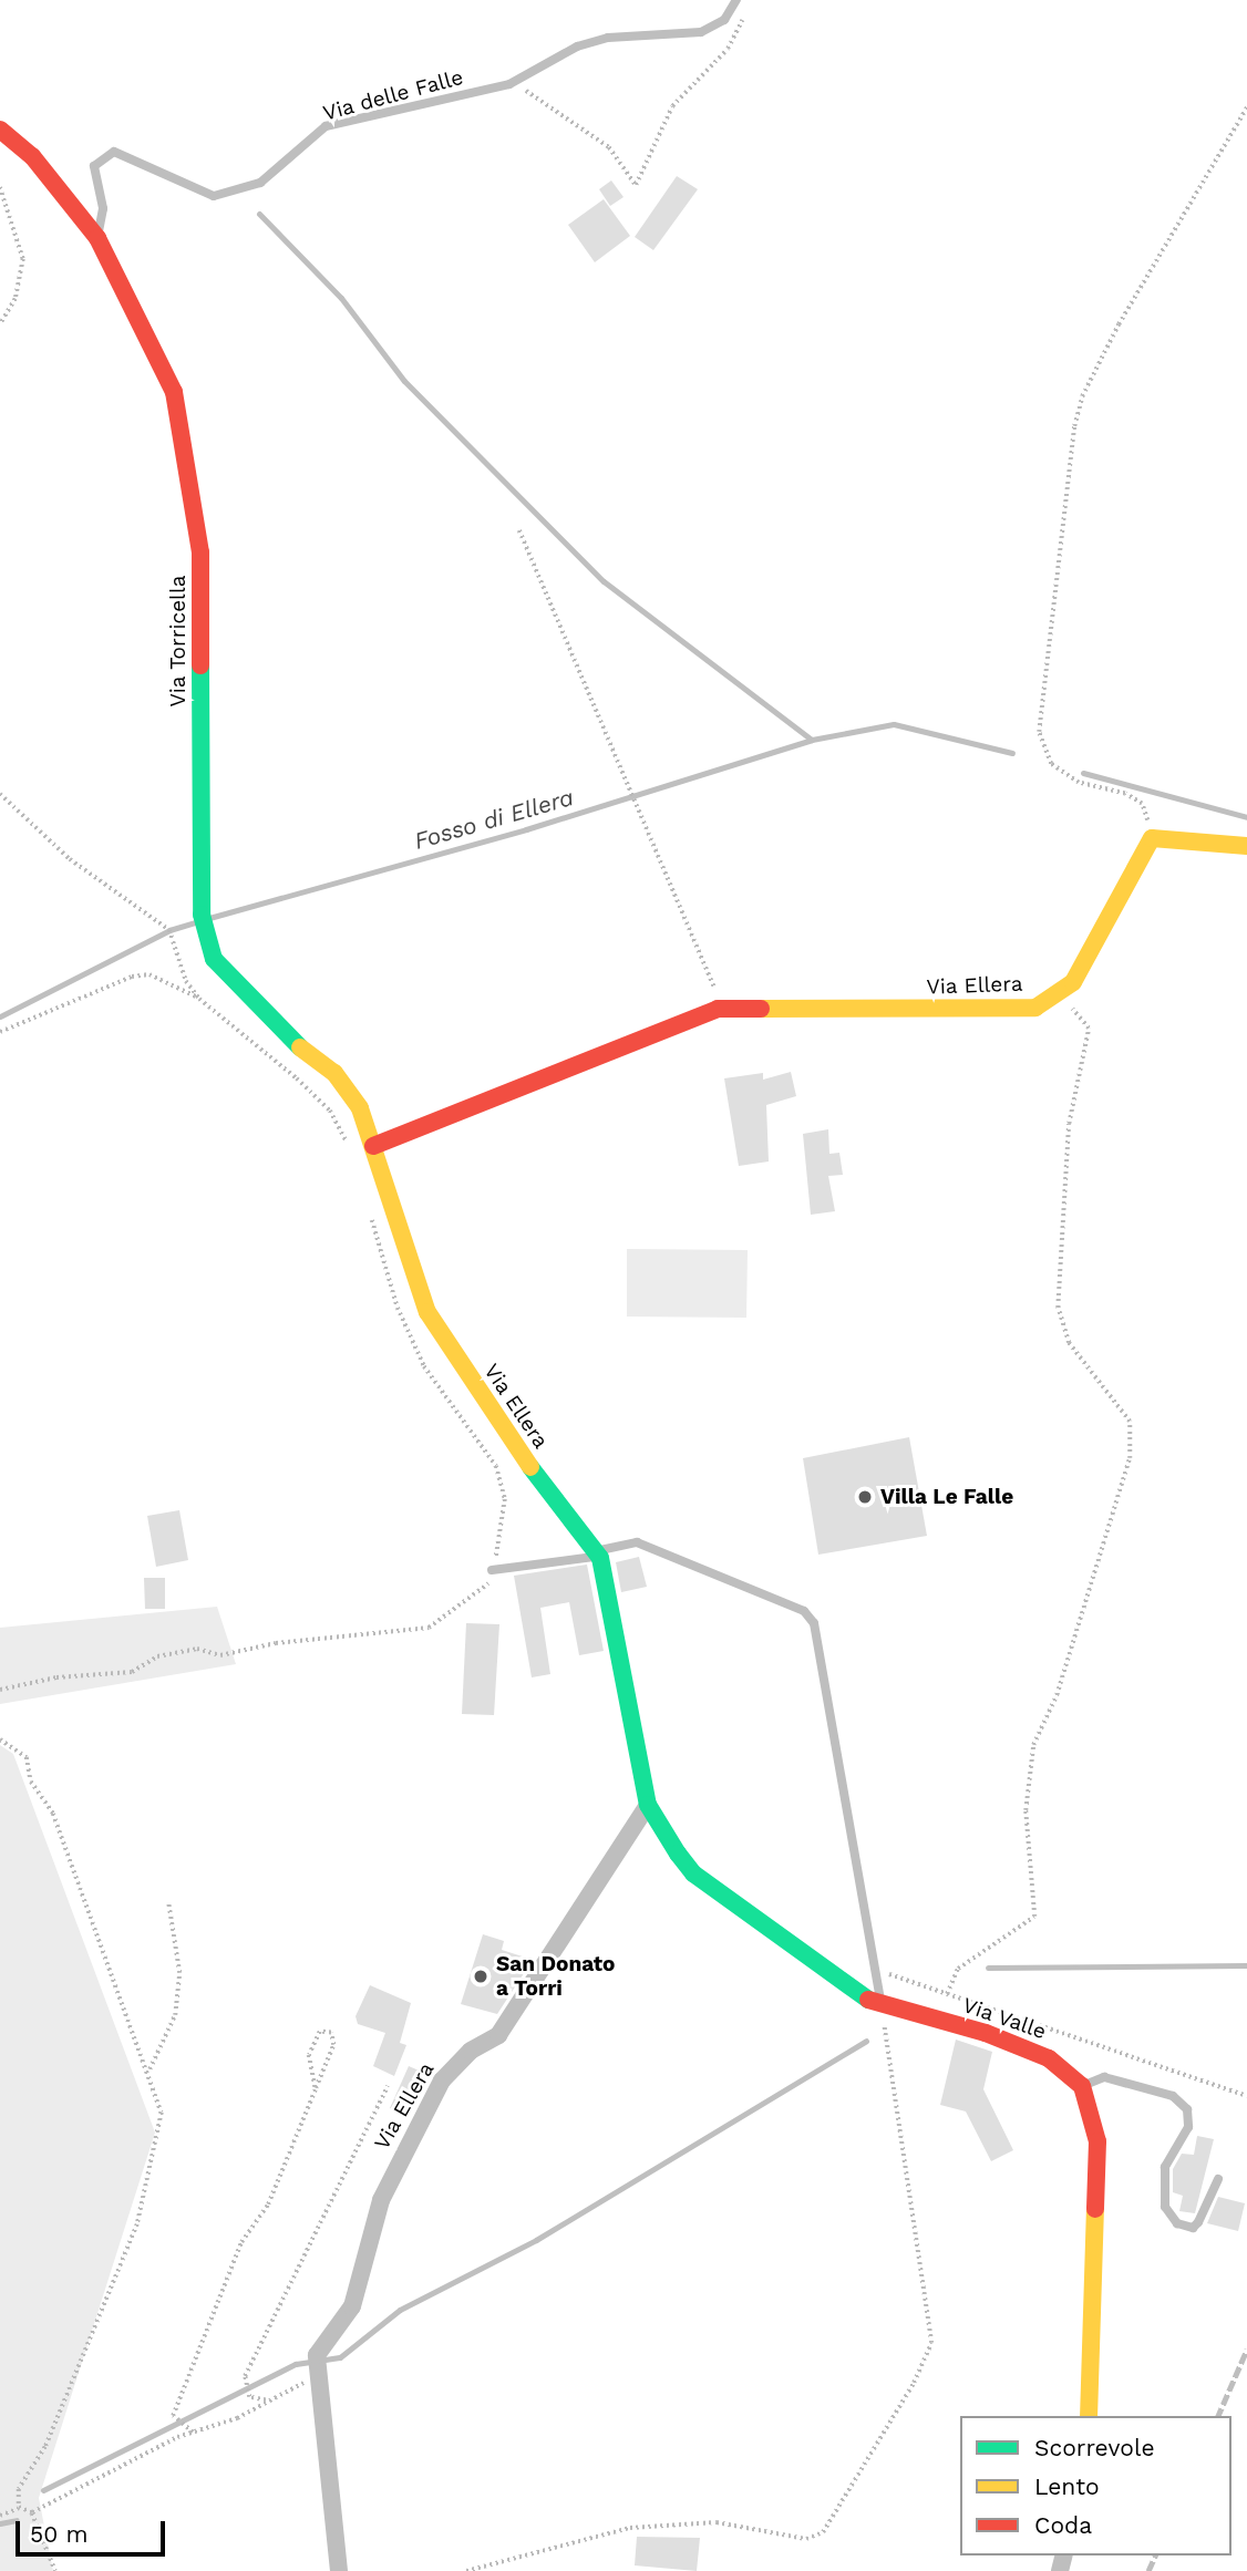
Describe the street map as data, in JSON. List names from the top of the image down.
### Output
{
  "streets": {
    "street": ["Via Torricella", "Via Ellera", "Via Valle"],
    "lane": ["Via delle Falle"]
  },
  "crossings": [
    ["Via delle Falle", "Via Torricella"],
    ["Via Torricella", "Via Ellera"],
    ["Via Ellera", "Via Valle"]
  ],
  "water": ["Fosso di Ellera"],
  "places": ["Villa Le Falle", "San Donato a Torri"],
  "legend": ["Scorrevole", "Lento", "Coda"],
  "scale_bar": "50 m"
}
